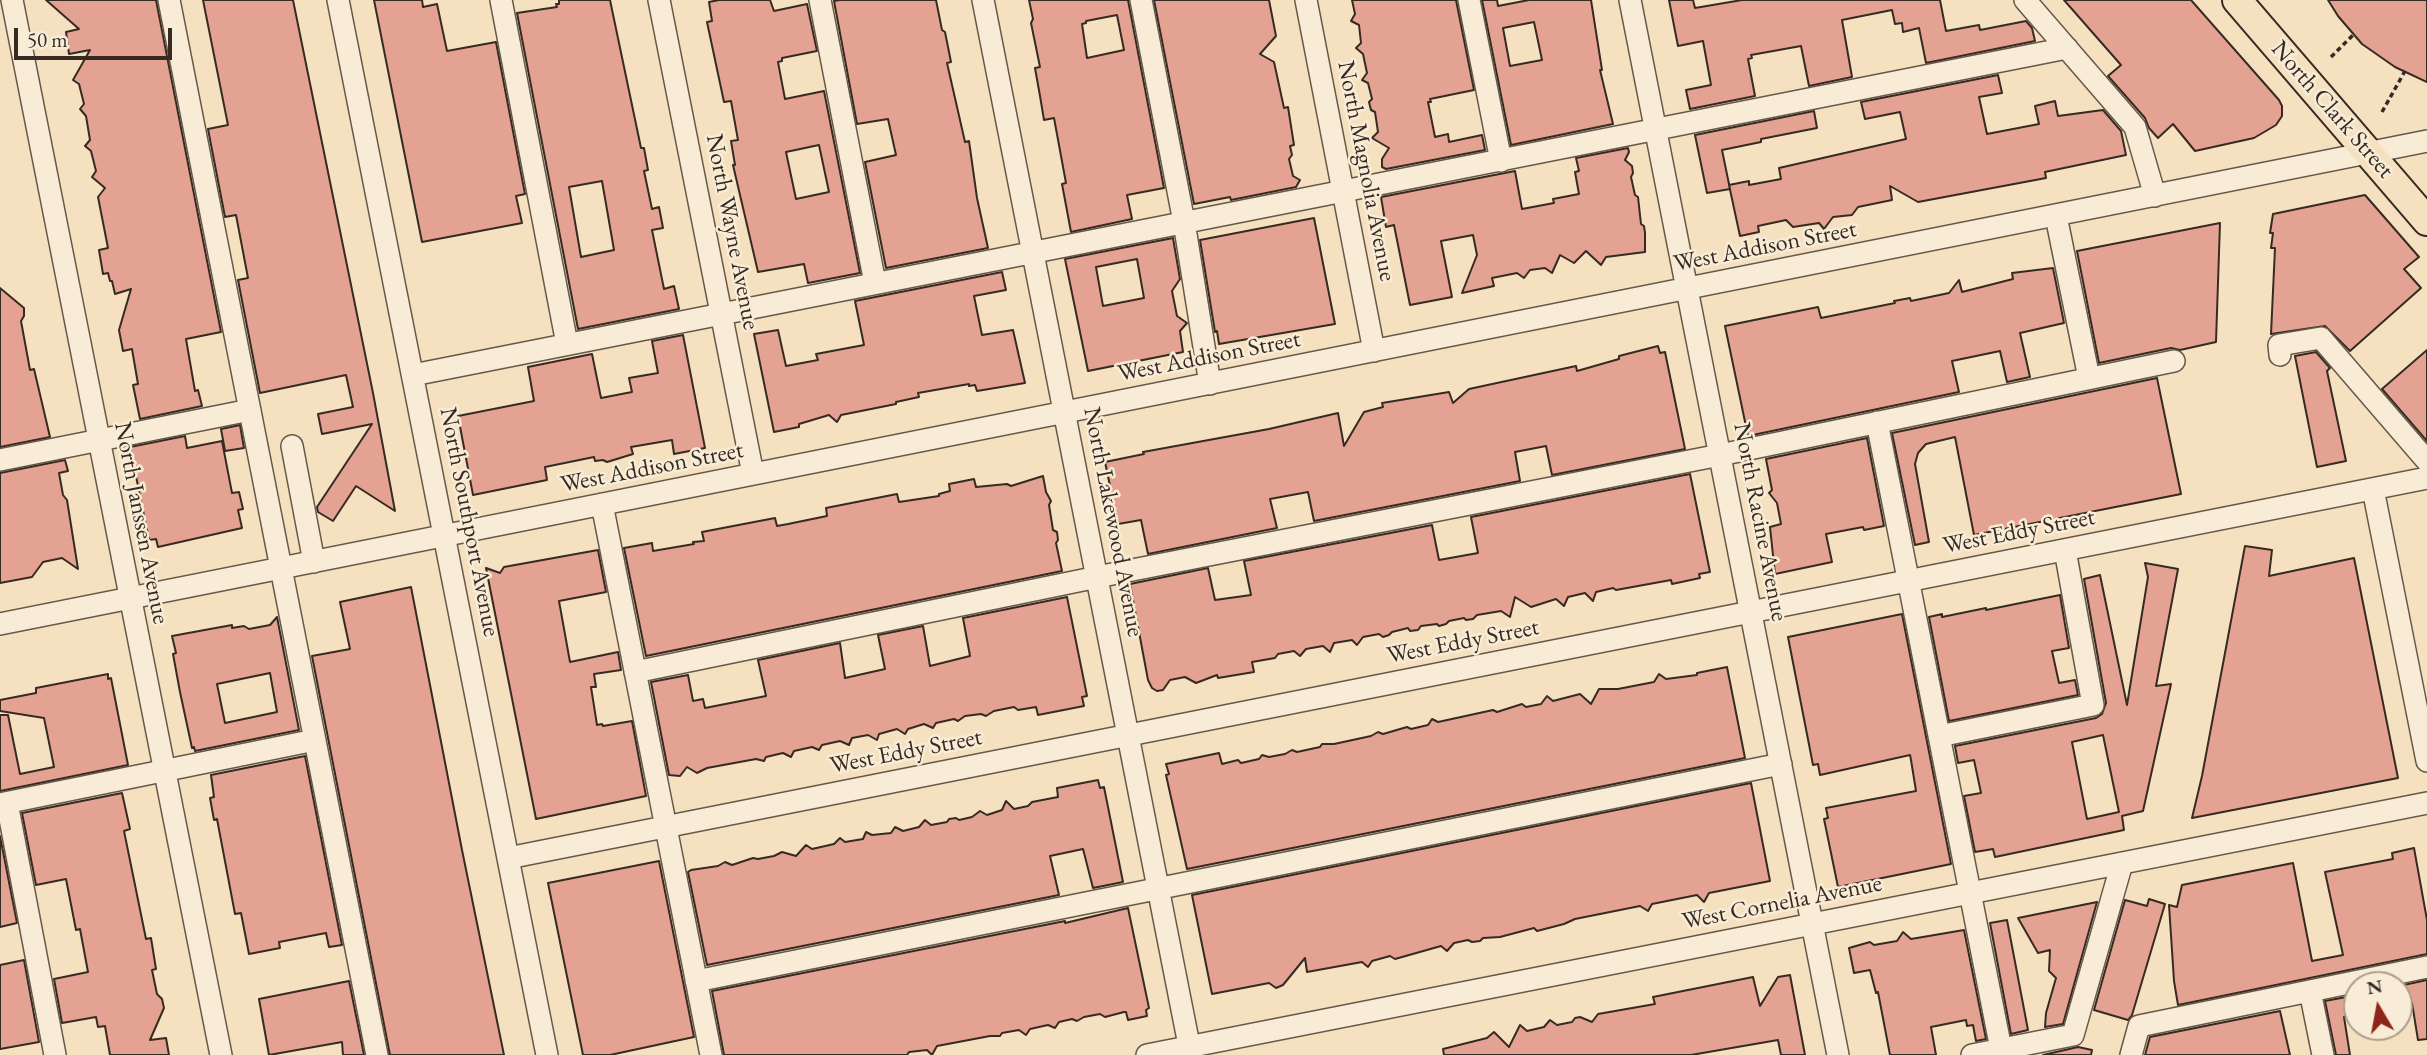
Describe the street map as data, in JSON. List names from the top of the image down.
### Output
{
  "streets": {
    "main road": ["North Clark Street"],
    "street": [
      "North Magnolia Avenue",
      "North Wayne Avenue",
      "West Addison Street",
      "North Southport Avenue",
      "North Lakewood Avenue",
      "North Racine Avenue",
      "North Janssen Avenue",
      "West Eddy Street",
      "West Cornelia Avenue"
    ]
  },
  "crossings": [
    ["North Clark Street", "West Addison Street"],
    ["North Magnolia Avenue", "West Addison Street"],
    ["North Wayne Avenue", "West Addison Street"],
    ["West Addison Street", "North Southport Avenue"],
    ["West Addison Street", "North Lakewood Avenue"],
    ["West Addison Street", "North Racine Avenue"],
    ["West Addison Street", "North Janssen Avenue"],
    ["North Southport Avenue", "West Eddy Street"],
    ["North Lakewood Avenue", "West Eddy Street"],
    ["North Lakewood Avenue", "West Cornelia Avenue"],
    ["North Racine Avenue", "West Eddy Street"],
    ["North Racine Avenue", "West Cornelia Avenue"]
  ],
  "scale_bar": "50 m",
  "north": "top"
}
